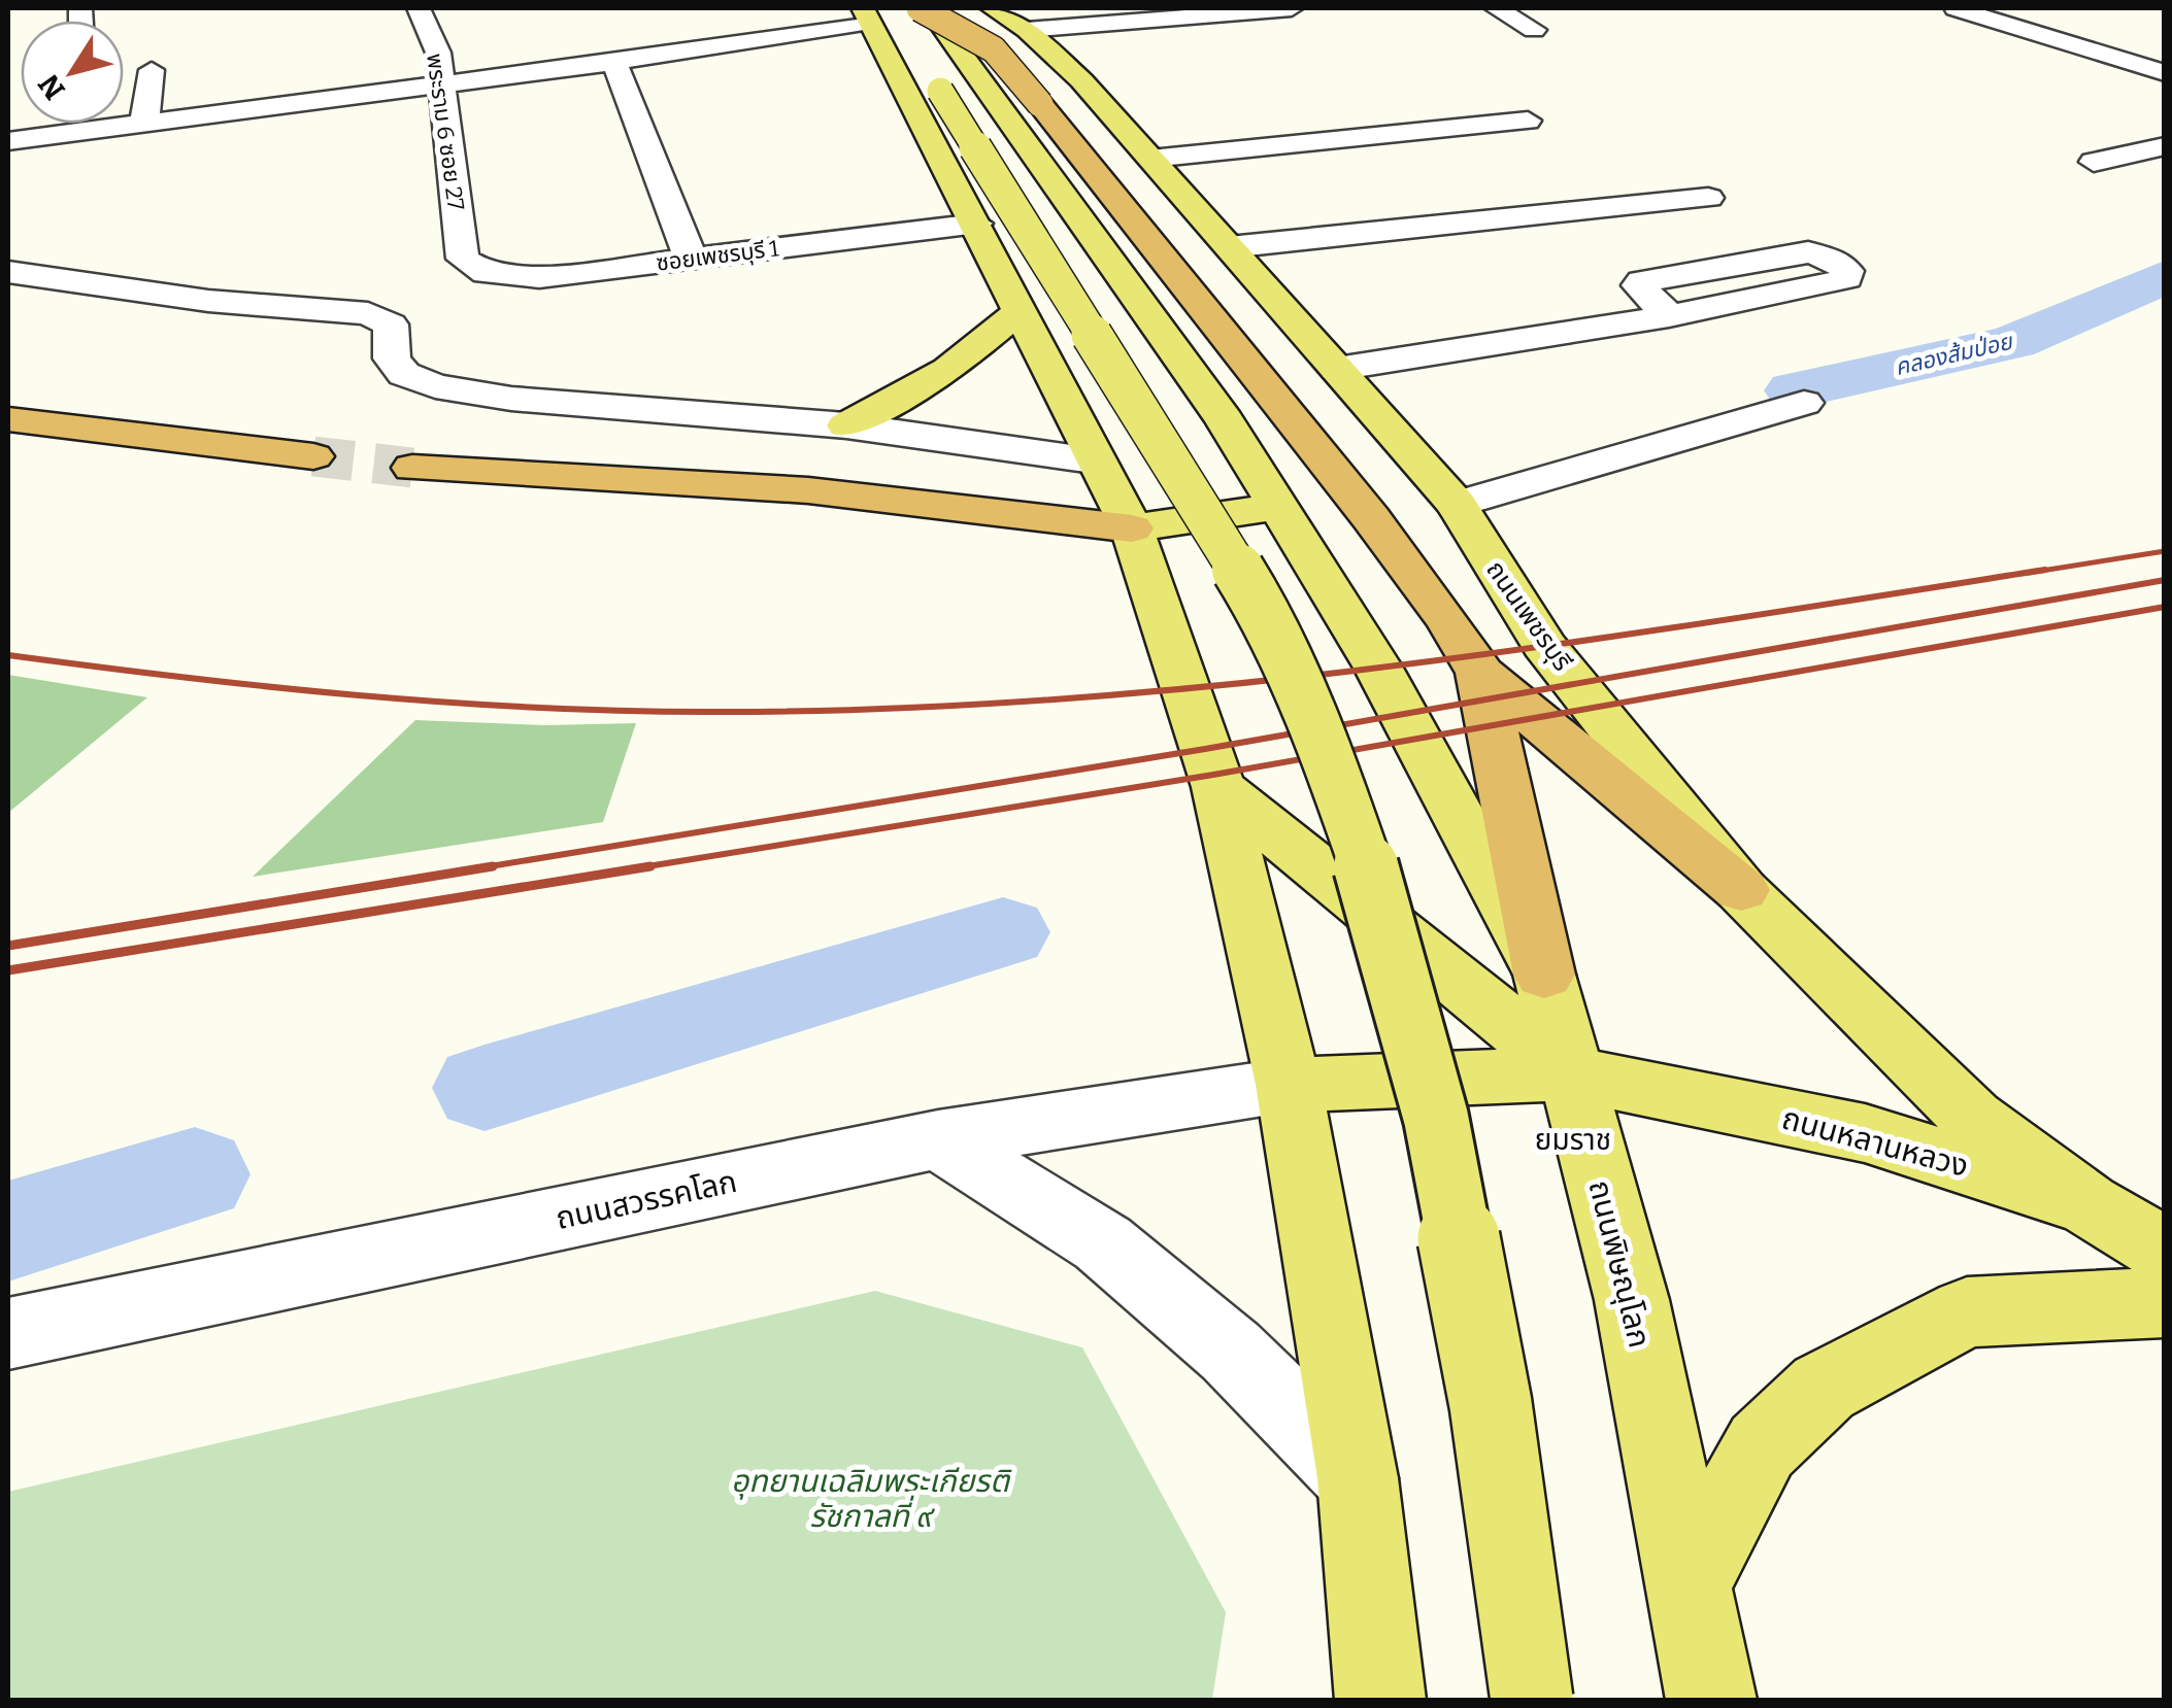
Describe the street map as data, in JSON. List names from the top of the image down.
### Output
{
  "streets": {
    "main road": ["ถนนเพชรบุรี", "ถนนหลานหลวง", "ถนนพิษณุโลก"],
    "street": ["พระราม 6 ซอย 27", "ซอยเพชรบุรี 1", "ถนนสวรรคโลก"]
  },
  "crossings": [
    ["พระราม 6 ซอย 27", "ซอยเพชรบุรี 1"],
    ["ถนนเพชรบุรี", "ถนนหลานหลวง"],
    ["ถนนหลานหลวง", "ถนนพิษณุโลก"]
  ],
  "districts": ["ยมราช"],
  "water": ["คลองส้มป่อย"],
  "parks": ["อุทยานเฉลิมพระเกียรติ รัชกาลที่ ๙"],
  "north": "bottom left"
}
